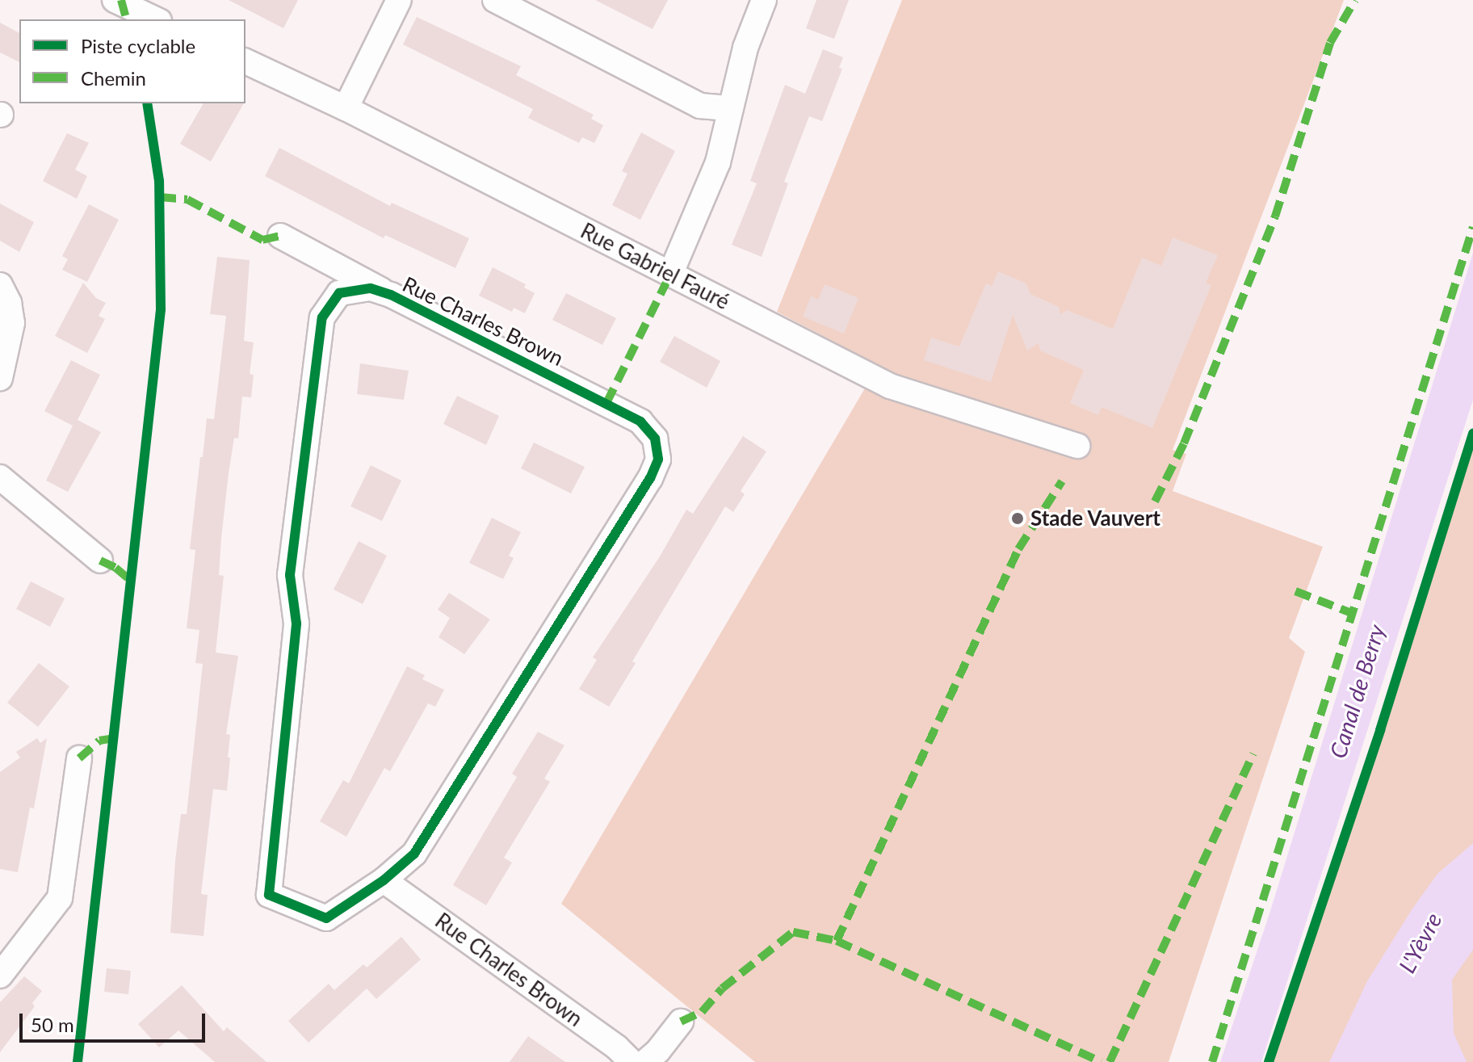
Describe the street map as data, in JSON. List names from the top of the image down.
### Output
{
  "streets": {
    "street": ["Rue Gabriel Fauré", "Rue Charles Brown"]
  },
  "water": ["Canal de Berry", "L'Yèvre"],
  "places": ["Stade Vauvert"],
  "legend": ["Piste cyclable", "Chemin"],
  "scale_bar": "50 m"
}
